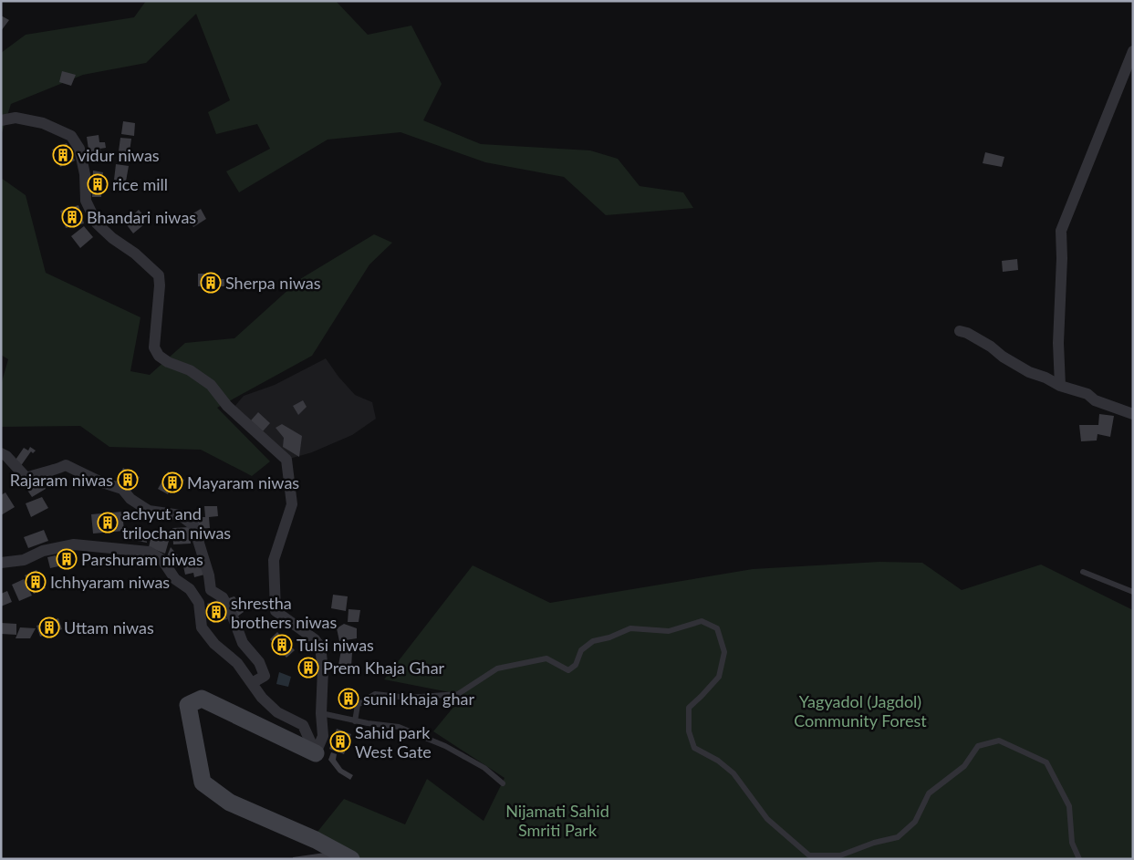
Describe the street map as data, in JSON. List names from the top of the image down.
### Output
{
  "parks": ["Yagyadol (Jagdol) Community Forest", "Nijamati Sahid Smriti Park"],
  "places": {
    "building": [
      "vidur niwas",
      "rice mill",
      "Bhandari niwas",
      "Sherpa niwas",
      "Rajaram niwas",
      "Mayaram niwas",
      "achyut and trilochan niwas",
      "Parshuram niwas",
      "Ichhyaram niwas",
      "shrestha brothers niwas",
      "Uttam niwas",
      "Tulsi niwas",
      "Prem Khaja Ghar",
      "sunil khaja ghar",
      "Sahid park West Gate"
    ]
  }
}
